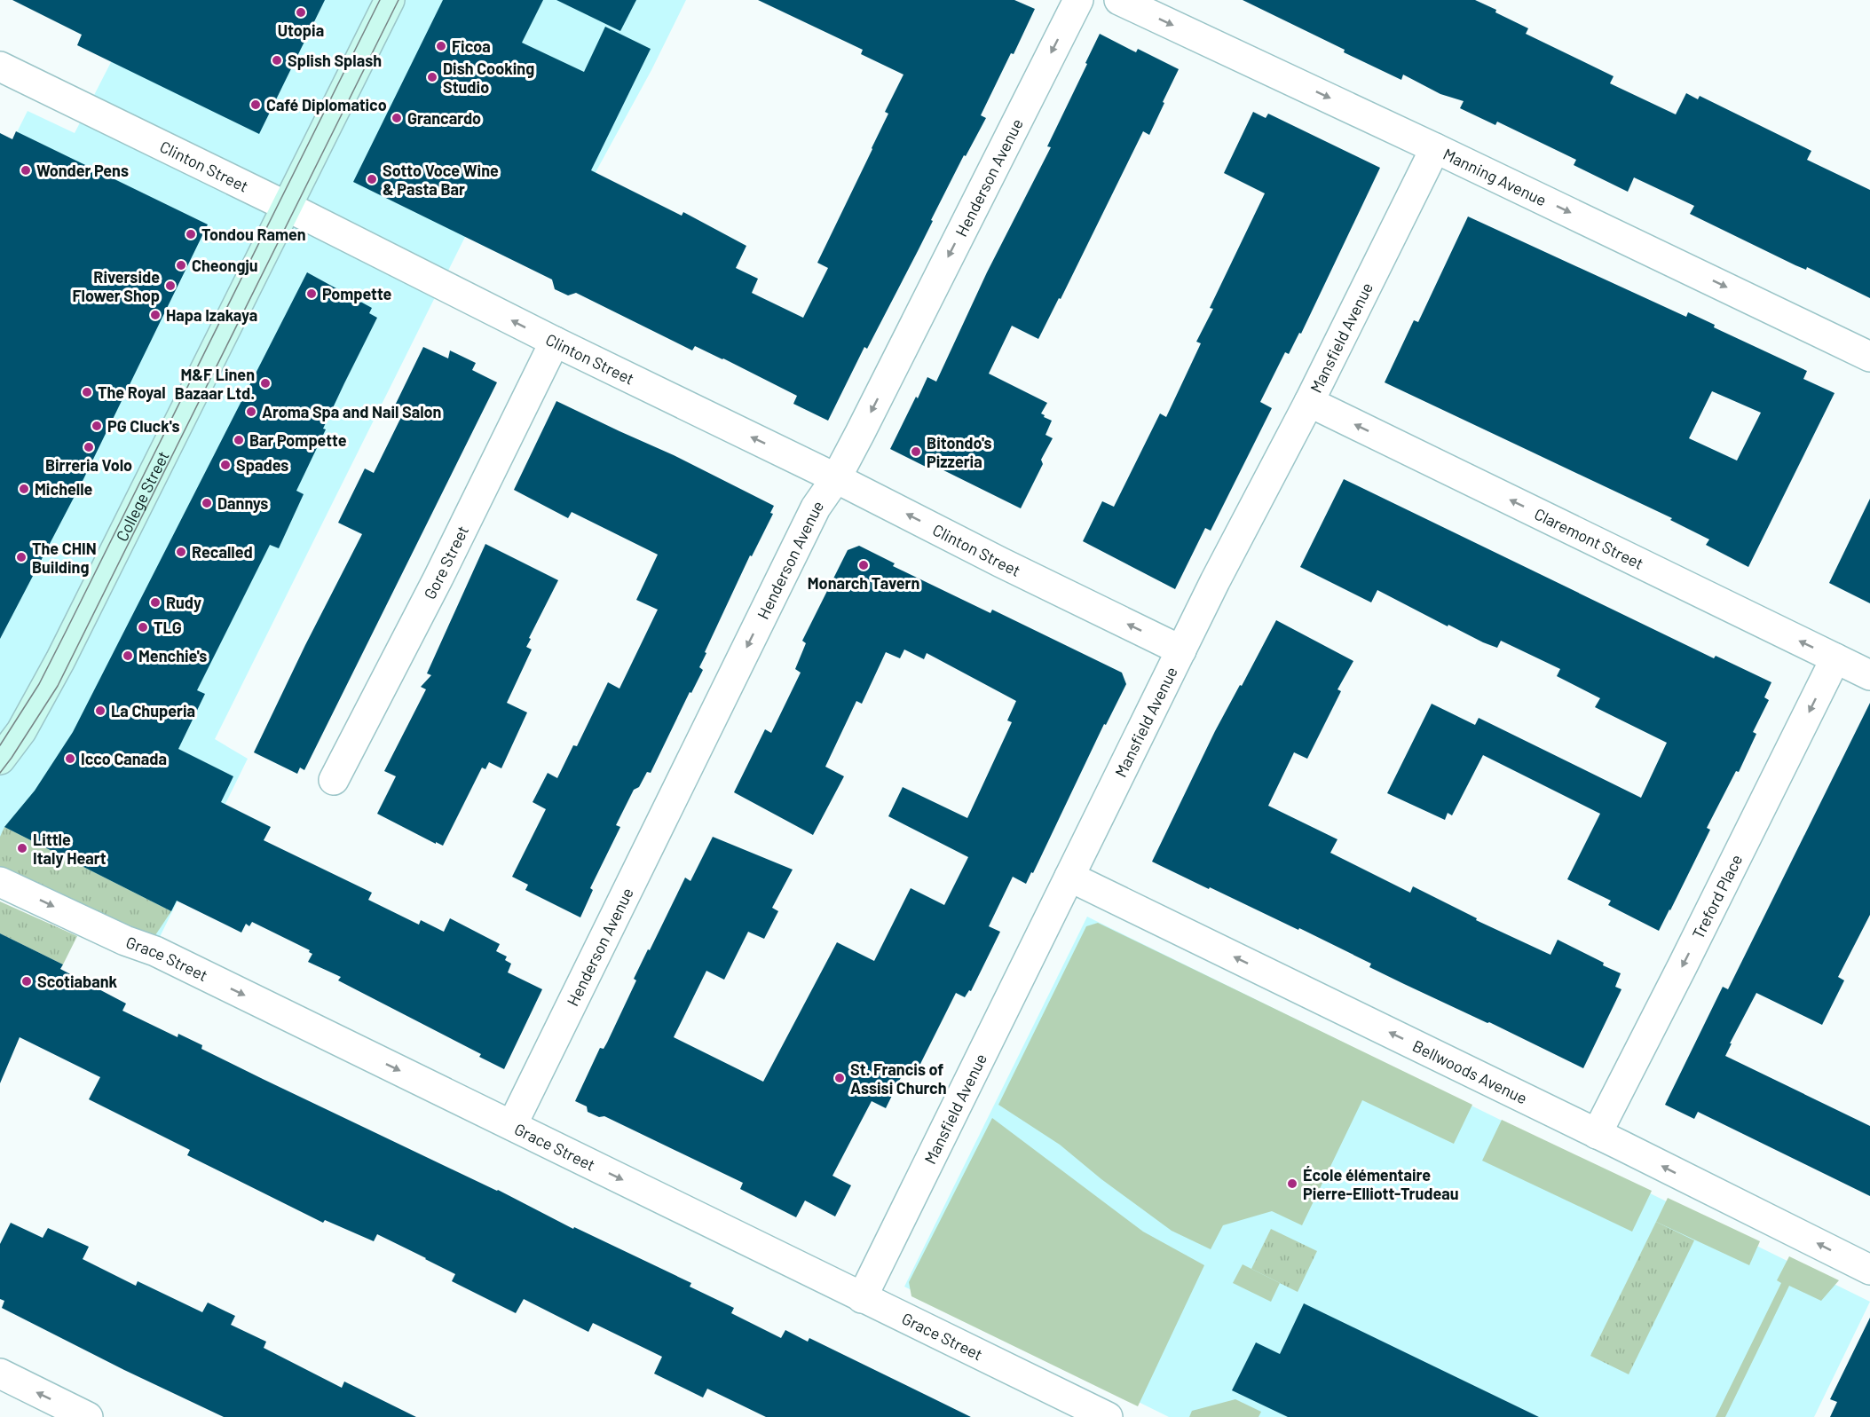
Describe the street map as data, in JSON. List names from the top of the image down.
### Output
{
  "streets": {
    "main road": ["College Street"],
    "street": [
      "Clinton Street",
      "Manning Avenue",
      "Henderson Avenue",
      "Mansfield Avenue",
      "Claremont Street",
      "Gore Street",
      "Treford Place",
      "Grace Street",
      "Bellwoods Avenue"
    ]
  },
  "crossings": [
    ["Clinton Street", "Henderson Avenue"],
    ["Clinton Street", "Mansfield Avenue"],
    ["Clinton Street", "College Street"],
    ["Clinton Street", "Gore Street"],
    ["Manning Avenue", "Mansfield Avenue"],
    ["Henderson Avenue", "Grace Street"],
    ["Mansfield Avenue", "Claremont Street"],
    ["Mansfield Avenue", "Grace Street"],
    ["Mansfield Avenue", "Bellwoods Avenue"],
    ["Claremont Street", "Treford Place"],
    ["Treford Place", "Bellwoods Avenue"]
  ],
  "one_way": [
    "Clinton Street",
    "Manning Avenue",
    "Henderson Avenue",
    "Claremont Street",
    "Treford Place",
    "Grace Street",
    "Bellwoods Avenue"
  ],
  "places": [
    "Utopia",
    "Ficoa",
    "Splish Splash",
    "Dish Cooking Studio",
    "Café Diplomatico",
    "Grancardo",
    "Wonder Pens",
    "Sotto Voce Wine & Pasta Bar",
    "Tondou Ramen",
    "Cheongju",
    "Riverside Flower Shop",
    "Pompette",
    "Hapa Izakaya",
    "M&F Linen Bazaar Ltd.",
    "The Royal",
    "Aroma Spa and Nail Salon",
    "PG Cluck's",
    "Bar Pompette",
    "Birreria Volo",
    "Bitondo's Pizzeria",
    "Spades",
    "Michelle",
    "Dannys",
    "Recalled",
    "The CHIN Building",
    "Monarch Tavern",
    "Rudy",
    "TLG",
    "Menchie's",
    "La Chuperia",
    "Icco Canada",
    "Little Italy Heart",
    "Scotiabank",
    "St. Francis of Assisi Church",
    "École élémentaire Pierre-Elliott-Trudeau"
  ]
}
